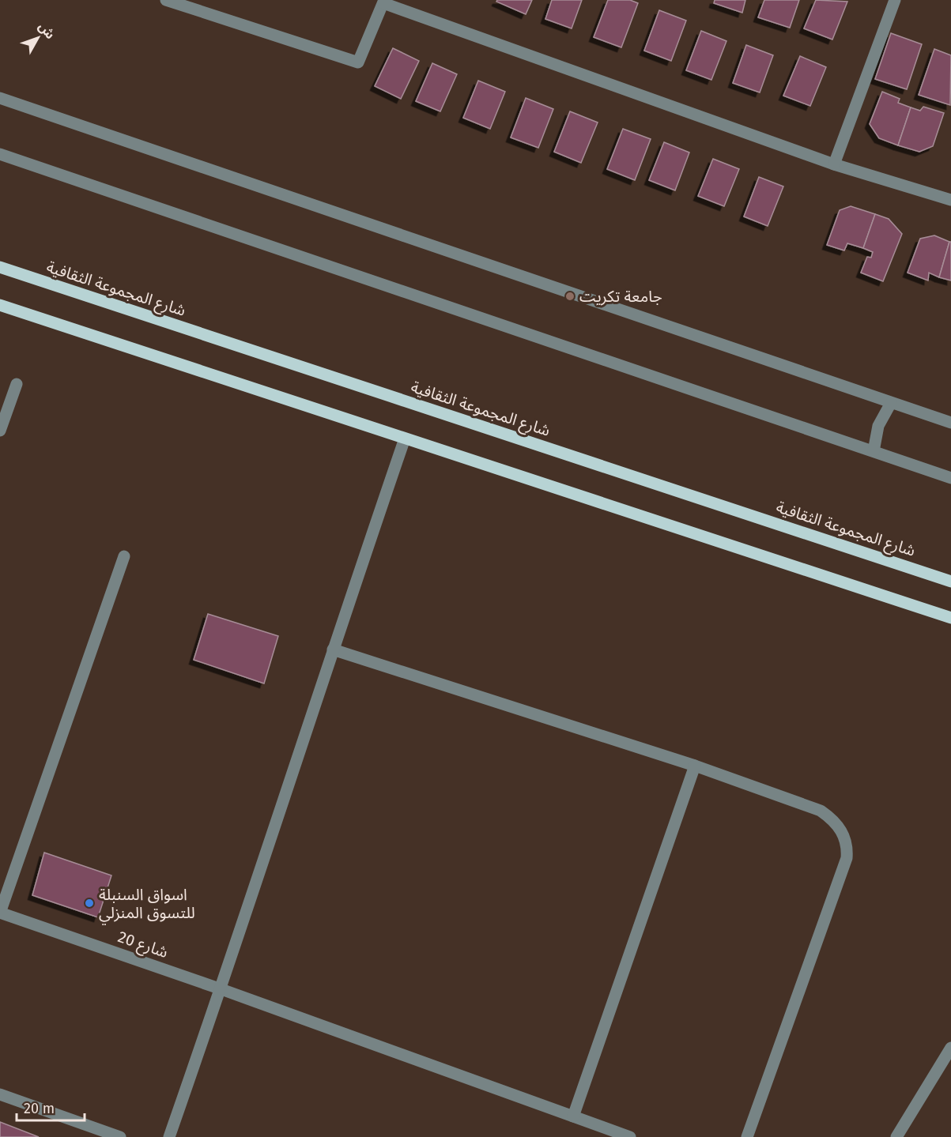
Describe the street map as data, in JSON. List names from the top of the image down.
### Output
{
  "streets": {
    "main road": ["شارع المجموعة الثقافية"],
    "street": ["شارع 20"]
  },
  "places": ["جامعة تكريت", "اسواق السنبلة للتسوق المنزلي"],
  "scale_bar": "20 m",
  "north": "top right"
}
